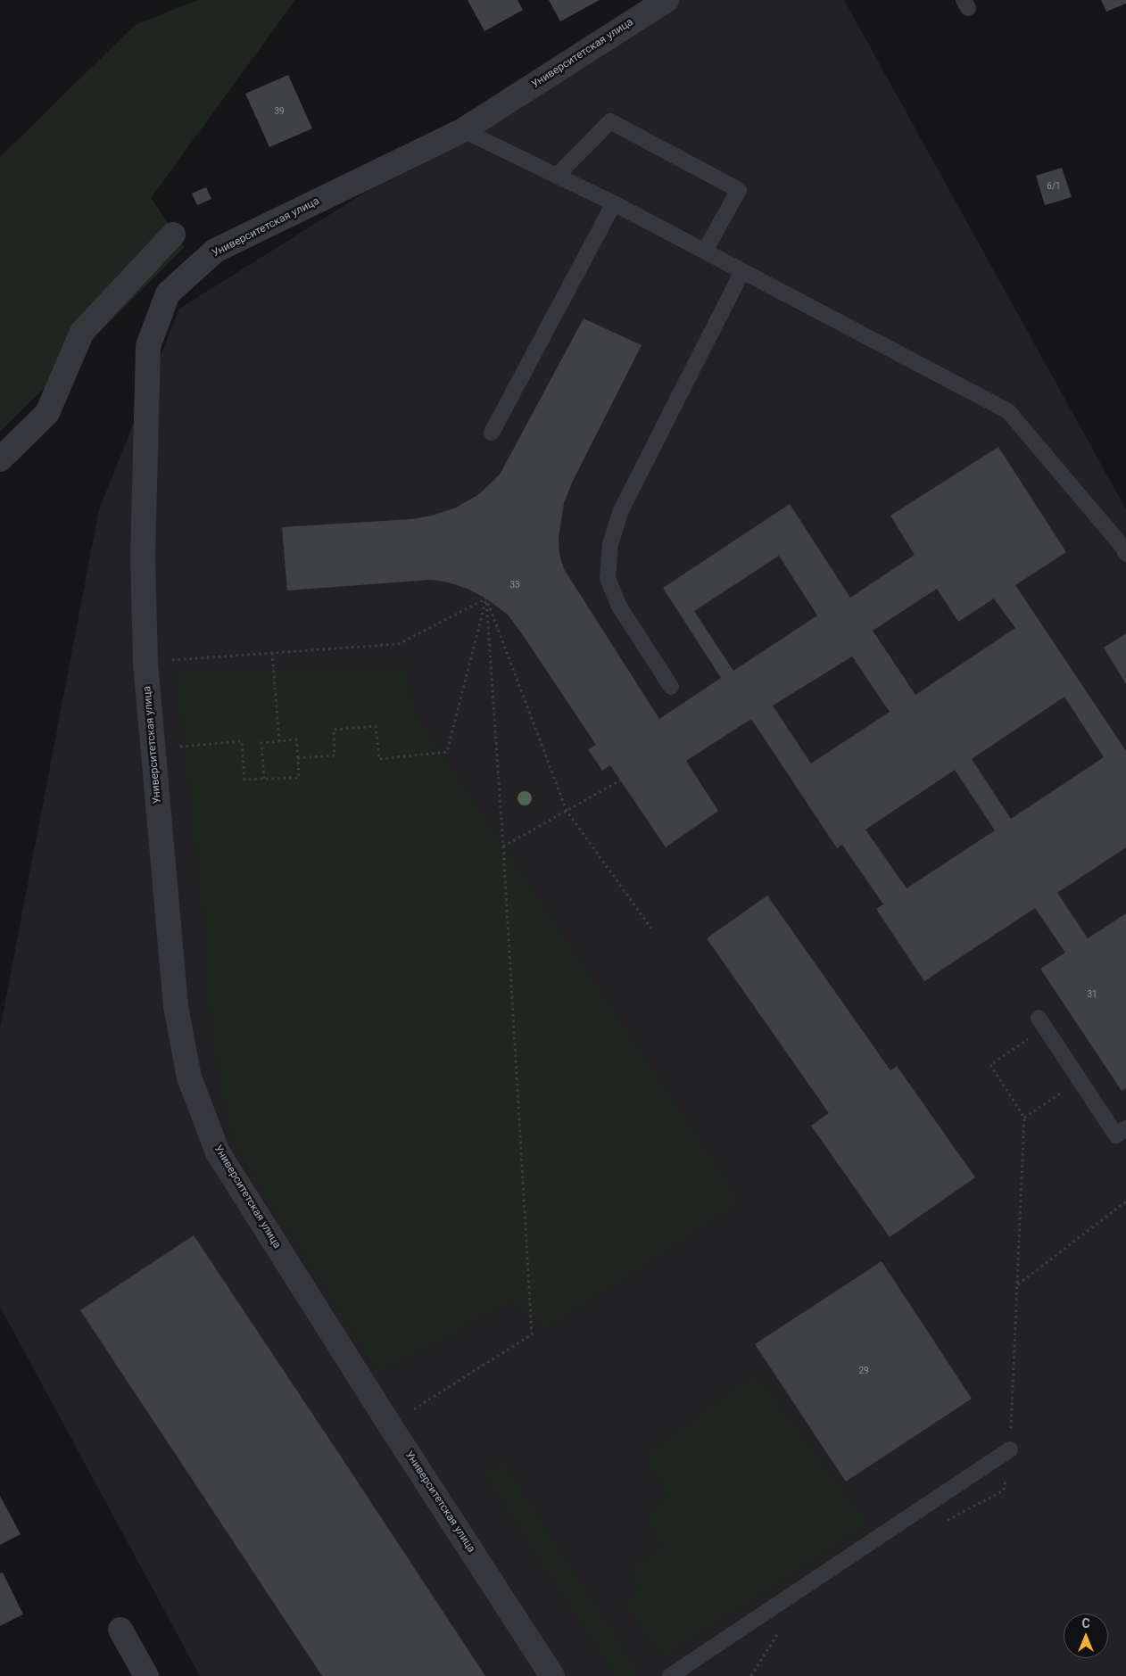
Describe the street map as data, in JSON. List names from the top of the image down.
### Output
{
  "streets": {
    "street": ["Университетская улица"]
  },
  "house_numbers": [
    "39",
    "6/1",
    "33",
    "31",
    "29"
  ],
  "north": "top"
}
